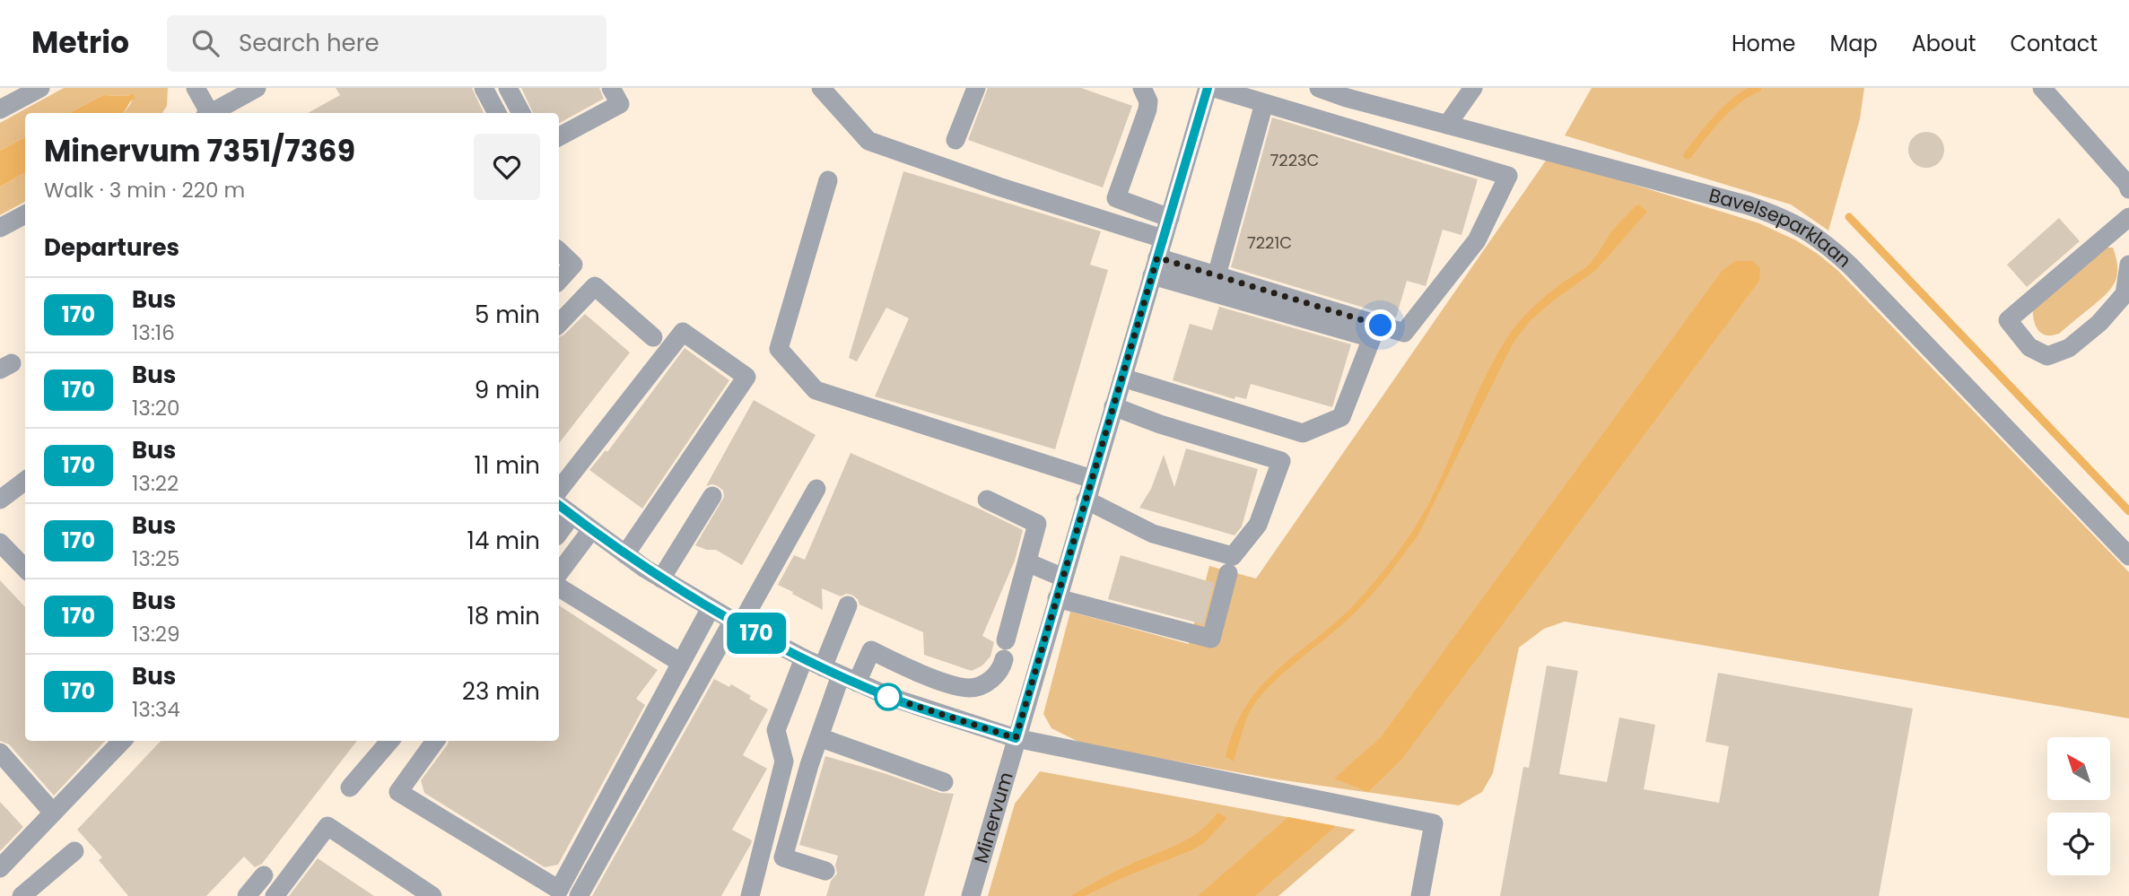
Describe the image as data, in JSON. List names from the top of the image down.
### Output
{
  "streets": {
    "street": ["Bavelseparklaan", "Minervum"]
  },
  "lines": ["bus line 170"],
  "house_numbers": ["7223C", "7221C"],
  "north": "top left",
  "page": {
    "header": "Metrio",
    "search": "Search here",
    "nav": [
      "Home",
      "Map",
      "About",
      "Contact"
    ],
    "on_map": "170",
    "heading": [
      ["Minervum 7351/7369", "Walk · 3 min · 220 m"],
      "Departures"
    ],
    "list": [
      {
        "mark": "170",
        "name": "Bus",
        "note": "13:16",
        "value": "5 min"
      },
      {
        "mark": "170",
        "name": "Bus",
        "note": "13:20",
        "value": "9 min"
      },
      {
        "mark": "170",
        "name": "Bus",
        "note": "13:22",
        "value": "11 min"
      },
      {
        "mark": "170",
        "name": "Bus",
        "note": "13:25",
        "value": "14 min"
      },
      {
        "mark": "170",
        "name": "Bus",
        "note": "13:29",
        "value": "18 min"
      },
      {
        "mark": "170",
        "name": "Bus",
        "note": "13:34",
        "value": "23 min"
      }
    ]
  }
}
